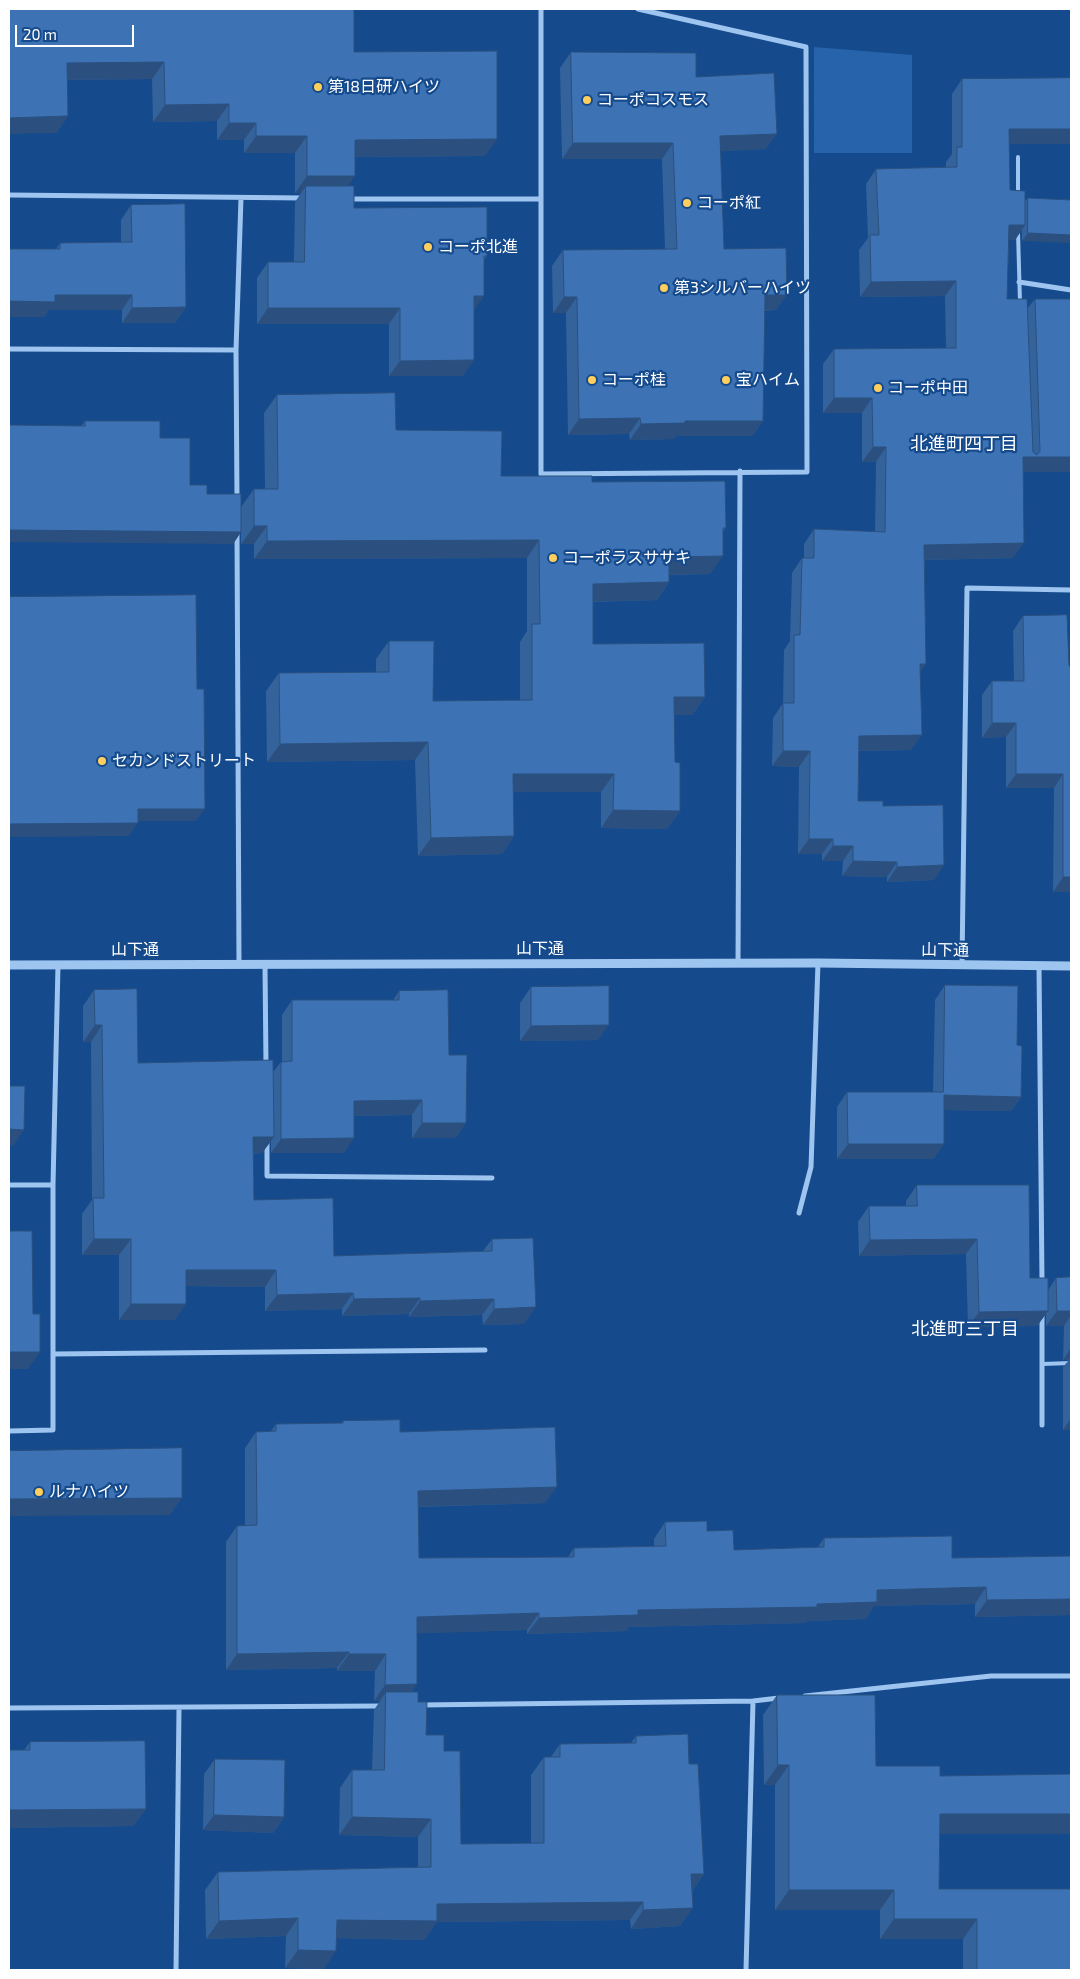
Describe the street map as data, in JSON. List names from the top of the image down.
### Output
{
  "streets": {
    "street": ["山下通"]
  },
  "districts": ["北進町四丁目", "北進町三丁目"],
  "places": [
    "第18日研ハイツ",
    "コーポコスモス",
    "コーポ紅",
    "コーポ北進",
    "第3シルバーハイツ",
    "コーポ桂",
    "宝ハイム",
    "コーポ中田",
    "コーポラスササキ",
    "セカンドストリート",
    "ルナハイツ"
  ],
  "scale_bar": "20 m"
}
